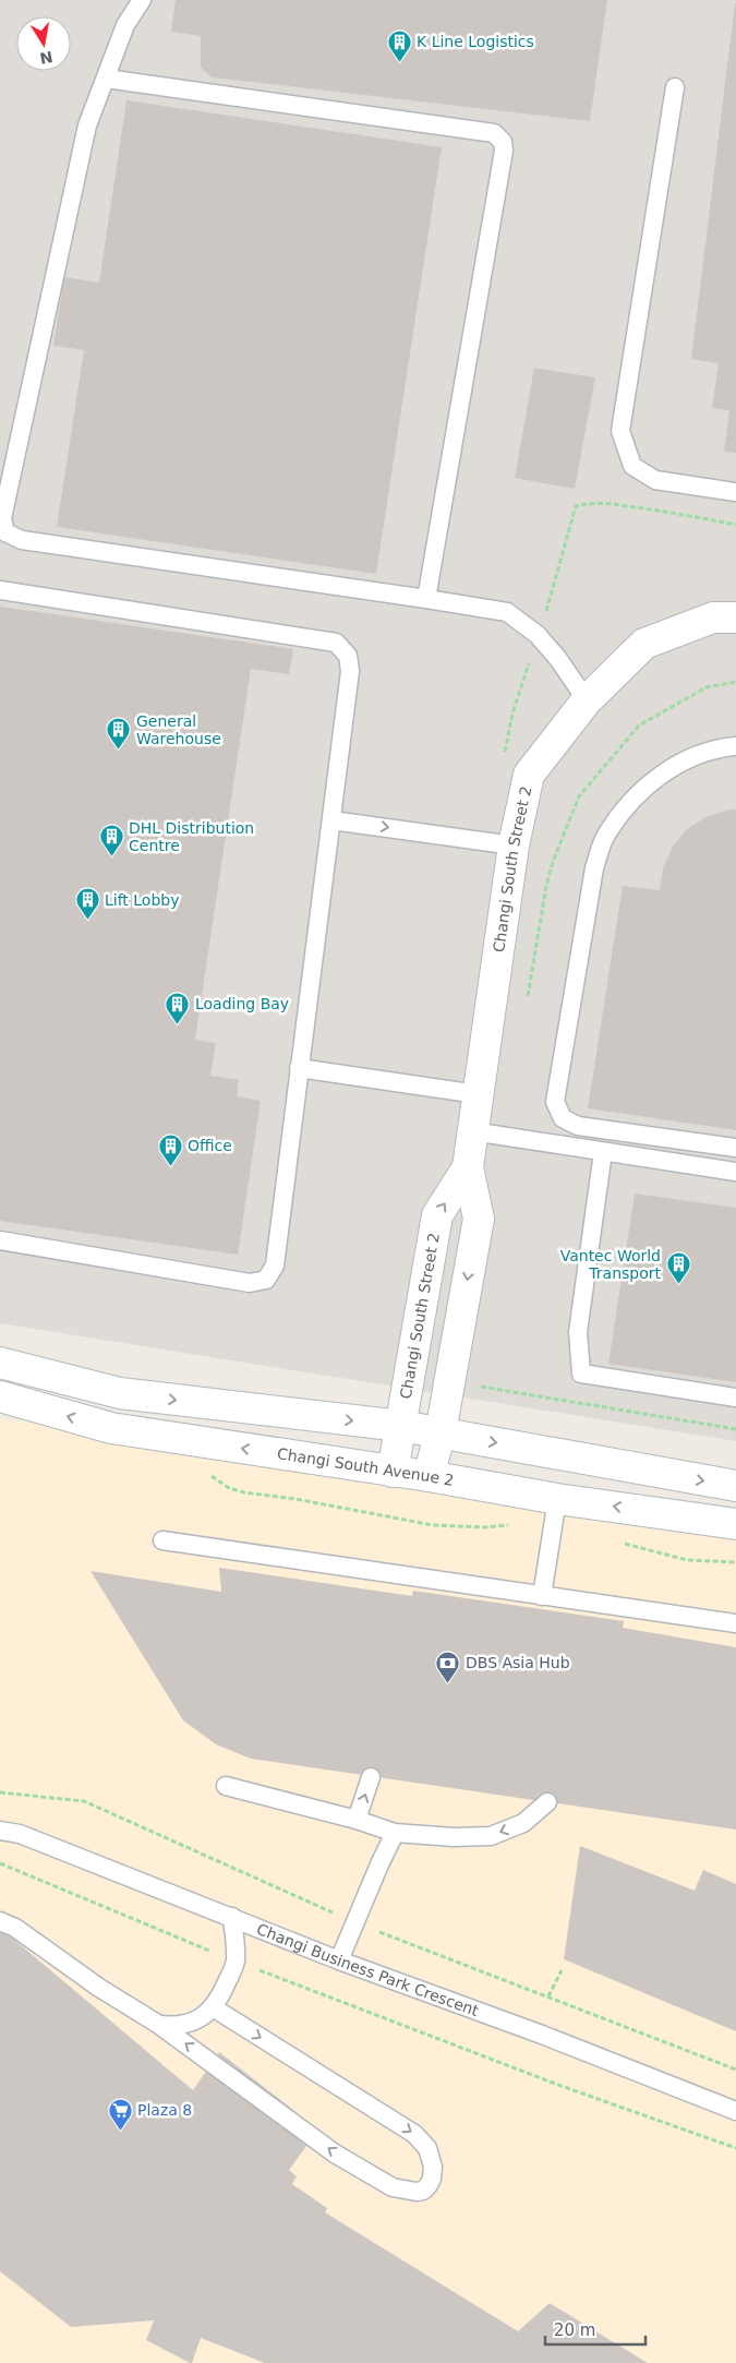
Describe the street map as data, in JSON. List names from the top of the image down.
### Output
{
  "streets": {
    "street": ["Changi South Street 2", "Changi South Avenue 2"],
    "lane": ["Changi Business Park Crescent"]
  },
  "crossings": [
    ["Changi South Street 2", "Changi South Avenue 2"]
  ],
  "places": {
    "building": [
      "K Line Logistics",
      "General Warehouse",
      "DHL Distribution Centre",
      "Lift Lobby",
      "Loading Bay",
      "Office",
      "Vantec World Transport"
    ],
    "bank": ["DBS Asia Hub"],
    "supermarket": ["Plaza 8"]
  },
  "scale_bar": "20 m",
  "north": "bottom"
}
